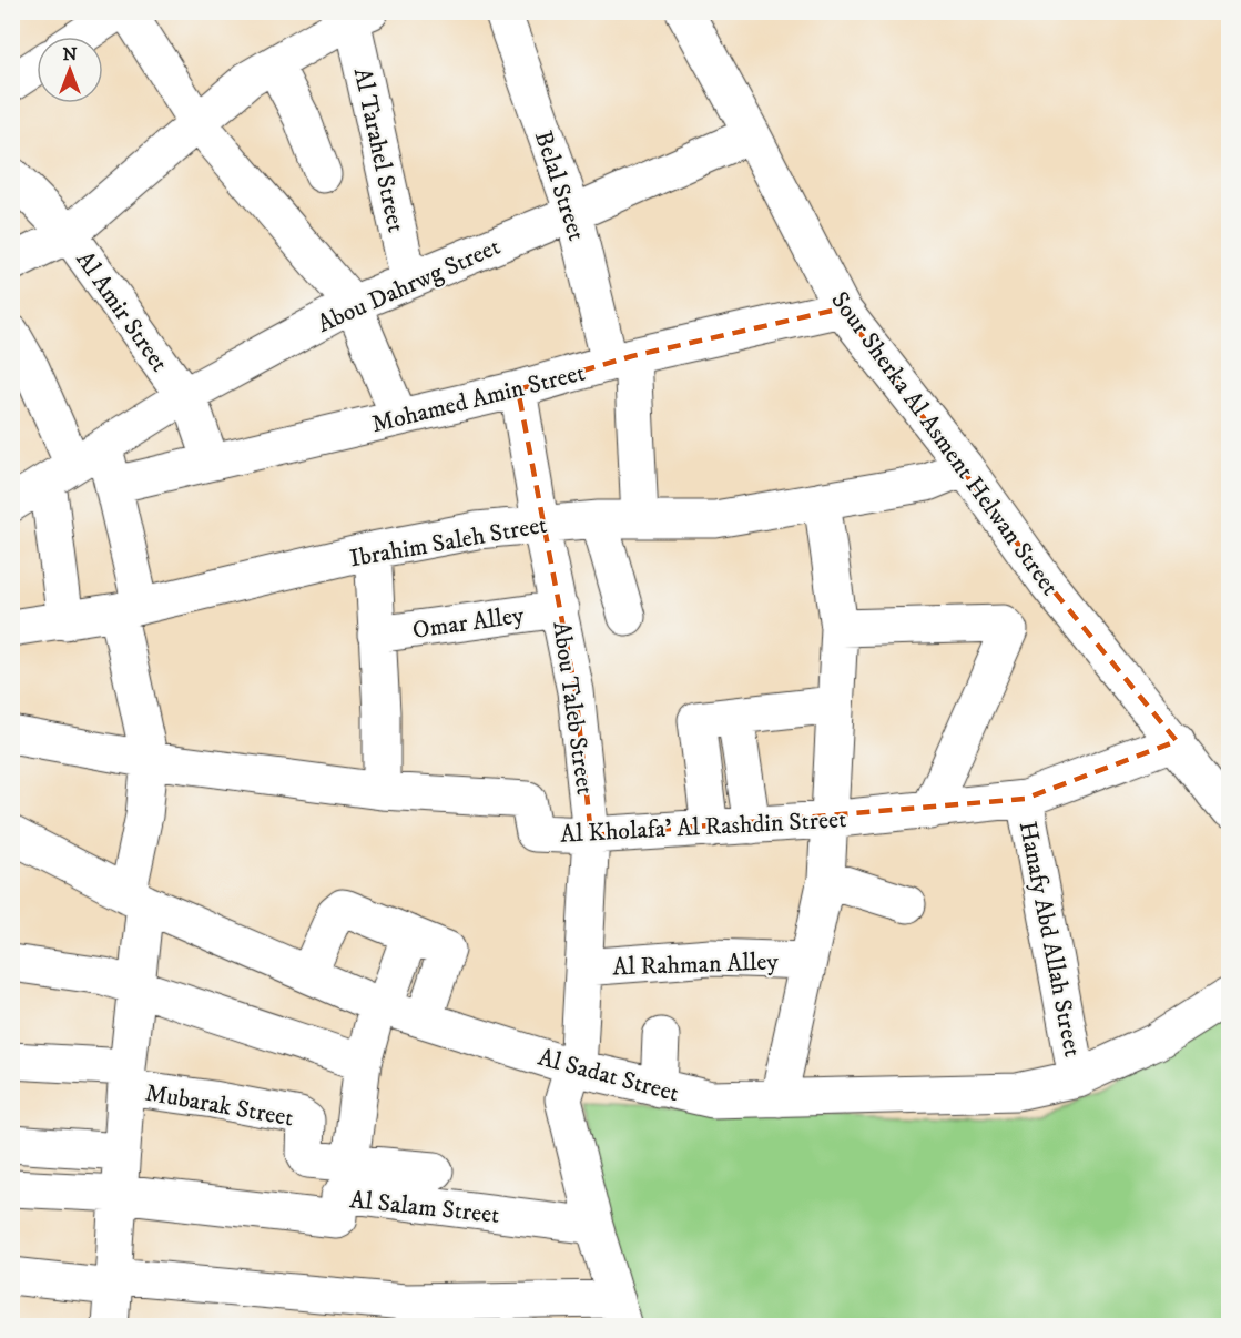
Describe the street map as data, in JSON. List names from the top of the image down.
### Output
{
  "streets": {
    "street": [
      "Al Tarahel Street",
      "Belal Street",
      "Abou Dahrwg Street",
      "Al Amir Street",
      "Mohamed Amin Street",
      "Sour Sherka Al Asment Helwan Street",
      "Ibrahim Saleh Street",
      "Omar Alley",
      "Abou Taleb Street",
      "Al Kholafa' Al Rashdin Street",
      "Hanafy Abd Allah Street",
      "Al Rahman Alley",
      "Al Sadat Street",
      "Mubarak Street",
      "Al Salam Street"
    ]
  },
  "crossings": [
    ["Al Tarahel Street", "Abou Dahrwg Street"],
    ["Belal Street", "Abou Dahrwg Street"],
    ["Belal Street", "Mohamed Amin Street"],
    ["Belal Street", "Ibrahim Saleh Street"],
    ["Abou Dahrwg Street", "Al Amir Street"],
    ["Abou Dahrwg Street", "Sour Sherka Al Asment Helwan Street"],
    ["Abou Dahrwg Street", "Mubarak Street"],
    ["Al Amir Street", "Mohamed Amin Street"],
    ["Mohamed Amin Street", "Sour Sherka Al Asment Helwan Street"],
    ["Mohamed Amin Street", "Abou Taleb Street"],
    ["Mohamed Amin Street", "Mubarak Street"],
    ["Sour Sherka Al Asment Helwan Street", "Ibrahim Saleh Street"],
    ["Sour Sherka Al Asment Helwan Street", "Al Kholafa' Al Rashdin Street"],
    ["Ibrahim Saleh Street", "Abou Taleb Street"],
    ["Ibrahim Saleh Street", "Mubarak Street"],
    ["Omar Alley", "Abou Taleb Street"],
    ["Abou Taleb Street", "Al Kholafa' Al Rashdin Street"],
    ["Abou Taleb Street", "Al Rahman Alley"],
    ["Abou Taleb Street", "Al Sadat Street"],
    ["Al Kholafa' Al Rashdin Street", "Hanafy Abd Allah Street"],
    ["Al Kholafa' Al Rashdin Street", "Mubarak Street"],
    ["Hanafy Abd Allah Street", "Al Sadat Street"],
    ["Al Sadat Street", "Mubarak Street"],
    ["Mubarak Street", "Al Salam Street"]
  ],
  "north": "top"
}
